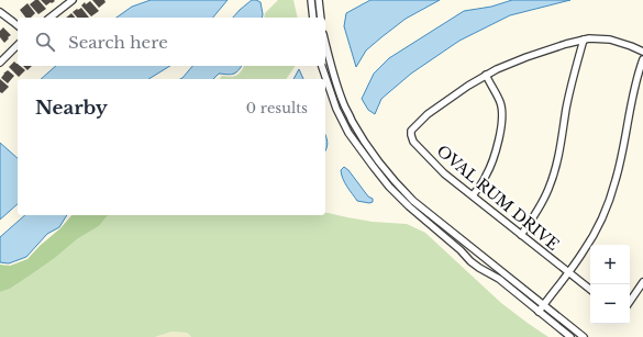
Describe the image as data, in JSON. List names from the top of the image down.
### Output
{
  "streets": {
    "street": ["OVAL RUM DRIVE"]
  },
  "page": {
    "search": "Search here",
    "heading": ["Nearby", "0 results"],
    "map_buttons": ["+", "−"]
  }
}
